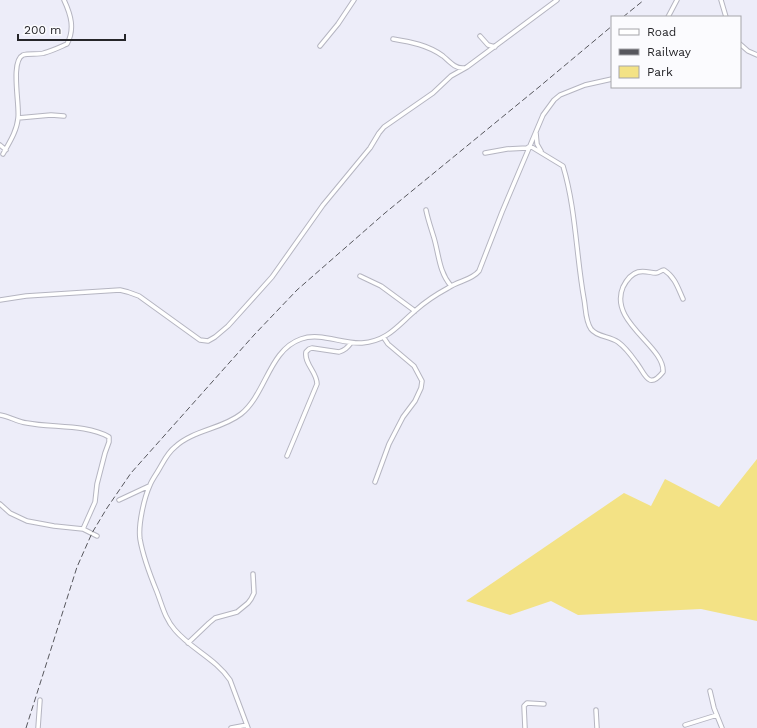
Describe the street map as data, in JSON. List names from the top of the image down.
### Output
{
  "legend": ["Road", "Railway", "Park"],
  "scale_bar": "200 m"
}
